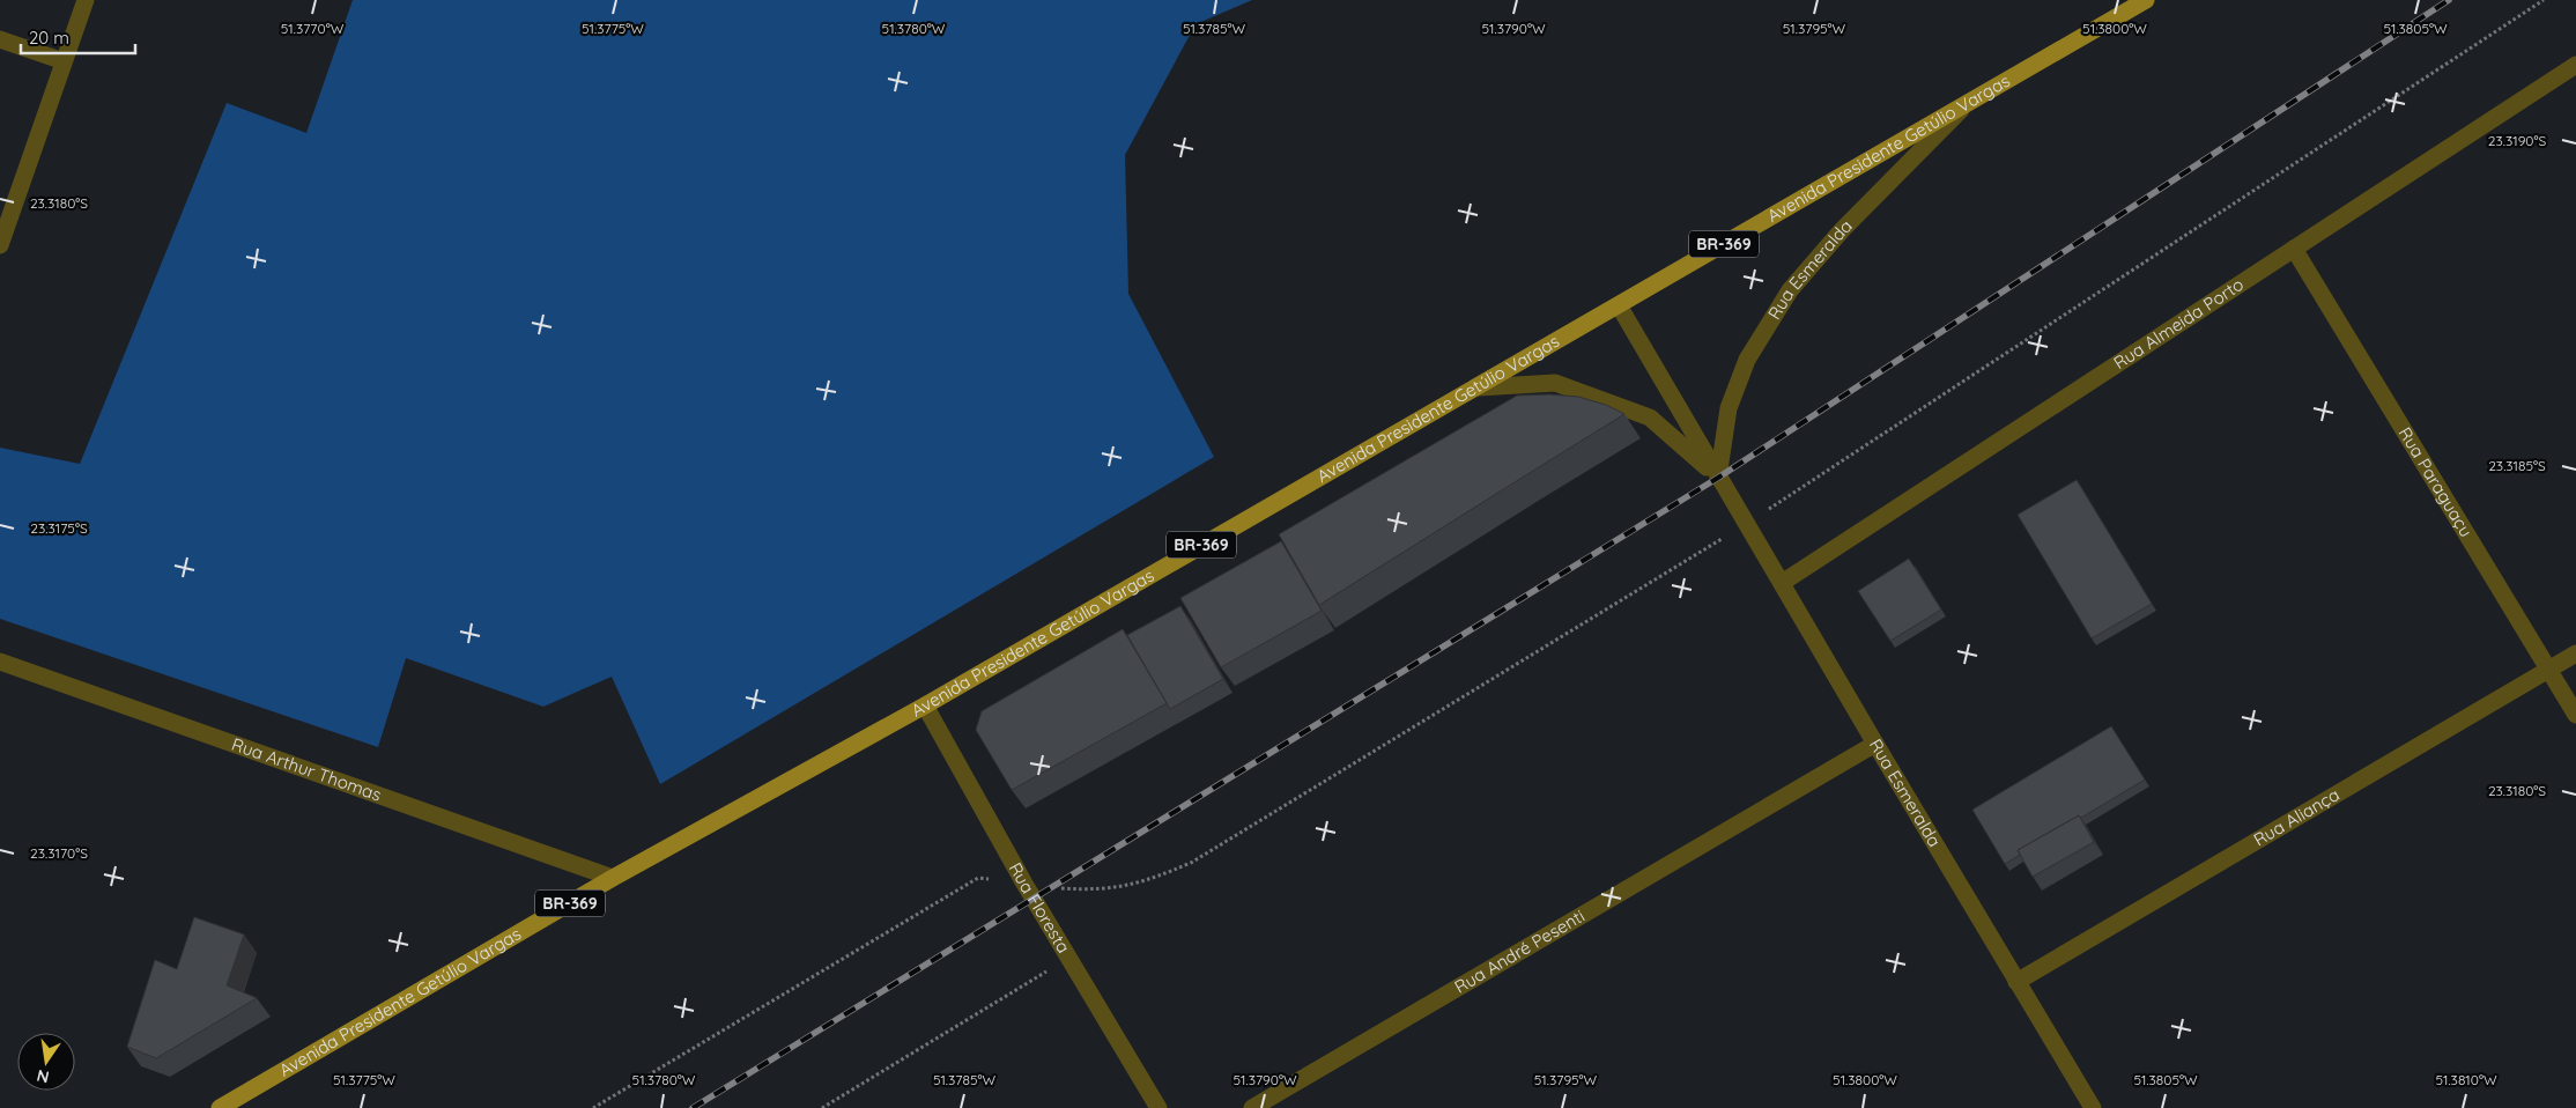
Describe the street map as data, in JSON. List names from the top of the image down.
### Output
{
  "streets": {
    "main road": ["Avenida Presidente Getúlio Vargas", "BR-369"],
    "street": [
      "Rua Esmeralda",
      "Rua Almeida Porto",
      "Rua Paraguaçu",
      "Rua Arthur Thomas",
      "Rua Aliança",
      "Rua Floresta",
      "Rua André Pesenti"
    ]
  },
  "crossings": [
    ["Avenida Presidente Getúlio Vargas", "Rua Esmeralda"],
    ["Avenida Presidente Getúlio Vargas", "Rua Arthur Thomas"],
    ["Avenida Presidente Getúlio Vargas", "Rua Floresta"],
    ["Rua Esmeralda", "Rua Almeida Porto"],
    ["Rua Esmeralda", "Rua Aliança"],
    ["Rua Esmeralda", "Rua André Pesenti"],
    ["Rua Almeida Porto", "Rua Paraguaçu"],
    ["Rua Paraguaçu", "Rua Aliança"]
  ],
  "scale_bar": "20 m",
  "north": "bottom",
  "coordinates": [
    "51.3770°W",
    "51.3775°W",
    "51.3780°W",
    "51.3785°W",
    "51.3790°W",
    "51.3795°W",
    "51.3800°W",
    "51.3805°W",
    "23.3190°S",
    "23.3180°S",
    "23.3185°S",
    "23.3175°S",
    "23.3170°S",
    "51.3810°W"
  ]
}
